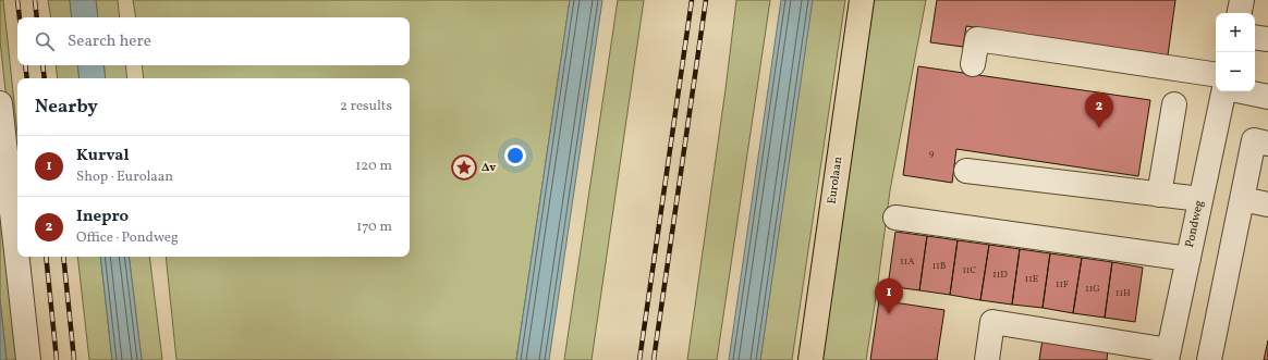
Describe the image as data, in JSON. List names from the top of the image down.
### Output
{
  "streets": {
    "main road": ["Eurolaan"],
    "street": ["Pondweg"]
  },
  "places": {
    "place": ["∆v"]
  },
  "house_numbers": [
    "9",
    "11A",
    "11B",
    "11C",
    "11D",
    "11E",
    "11F",
    "11G",
    "11H"
  ],
  "page": {
    "map_buttons": ["+", "−"],
    "search": "Search here",
    "heading": ["Nearby", "2 results"],
    "pins": ["2", "1"],
    "list": [
      {
        "mark": "1",
        "name": "Kurval",
        "note": "Shop · Eurolaan",
        "value": "120 m"
      },
      {
        "mark": "2",
        "name": "Inepro",
        "note": "Office · Pondweg",
        "value": "170 m"
      }
    ]
  }
}
